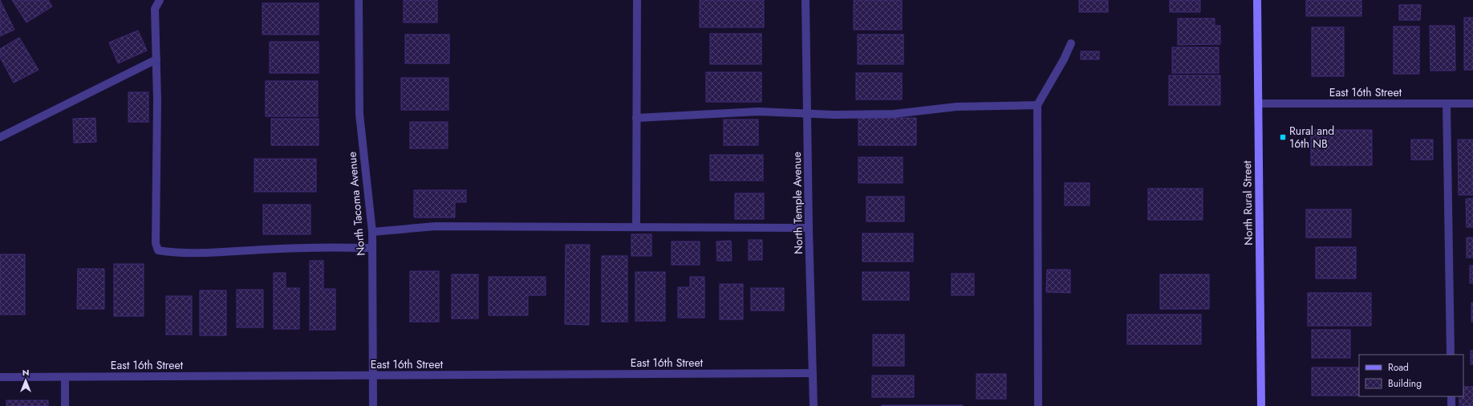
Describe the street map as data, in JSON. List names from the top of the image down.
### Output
{
  "streets": {
    "main road": ["North Rural Street"],
    "street": ["East 16th Street", "North Temple Avenue", "North Tacoma Avenue"]
  },
  "crossings": [
    ["East 16th Street", "North Temple Avenue"],
    ["East 16th Street", "North Rural Street"],
    ["East 16th Street", "North Tacoma Avenue"]
  ],
  "places": {
    "transit": ["Rural and 16th NB"]
  },
  "legend": ["Road", "Building"],
  "north": "top"
}
